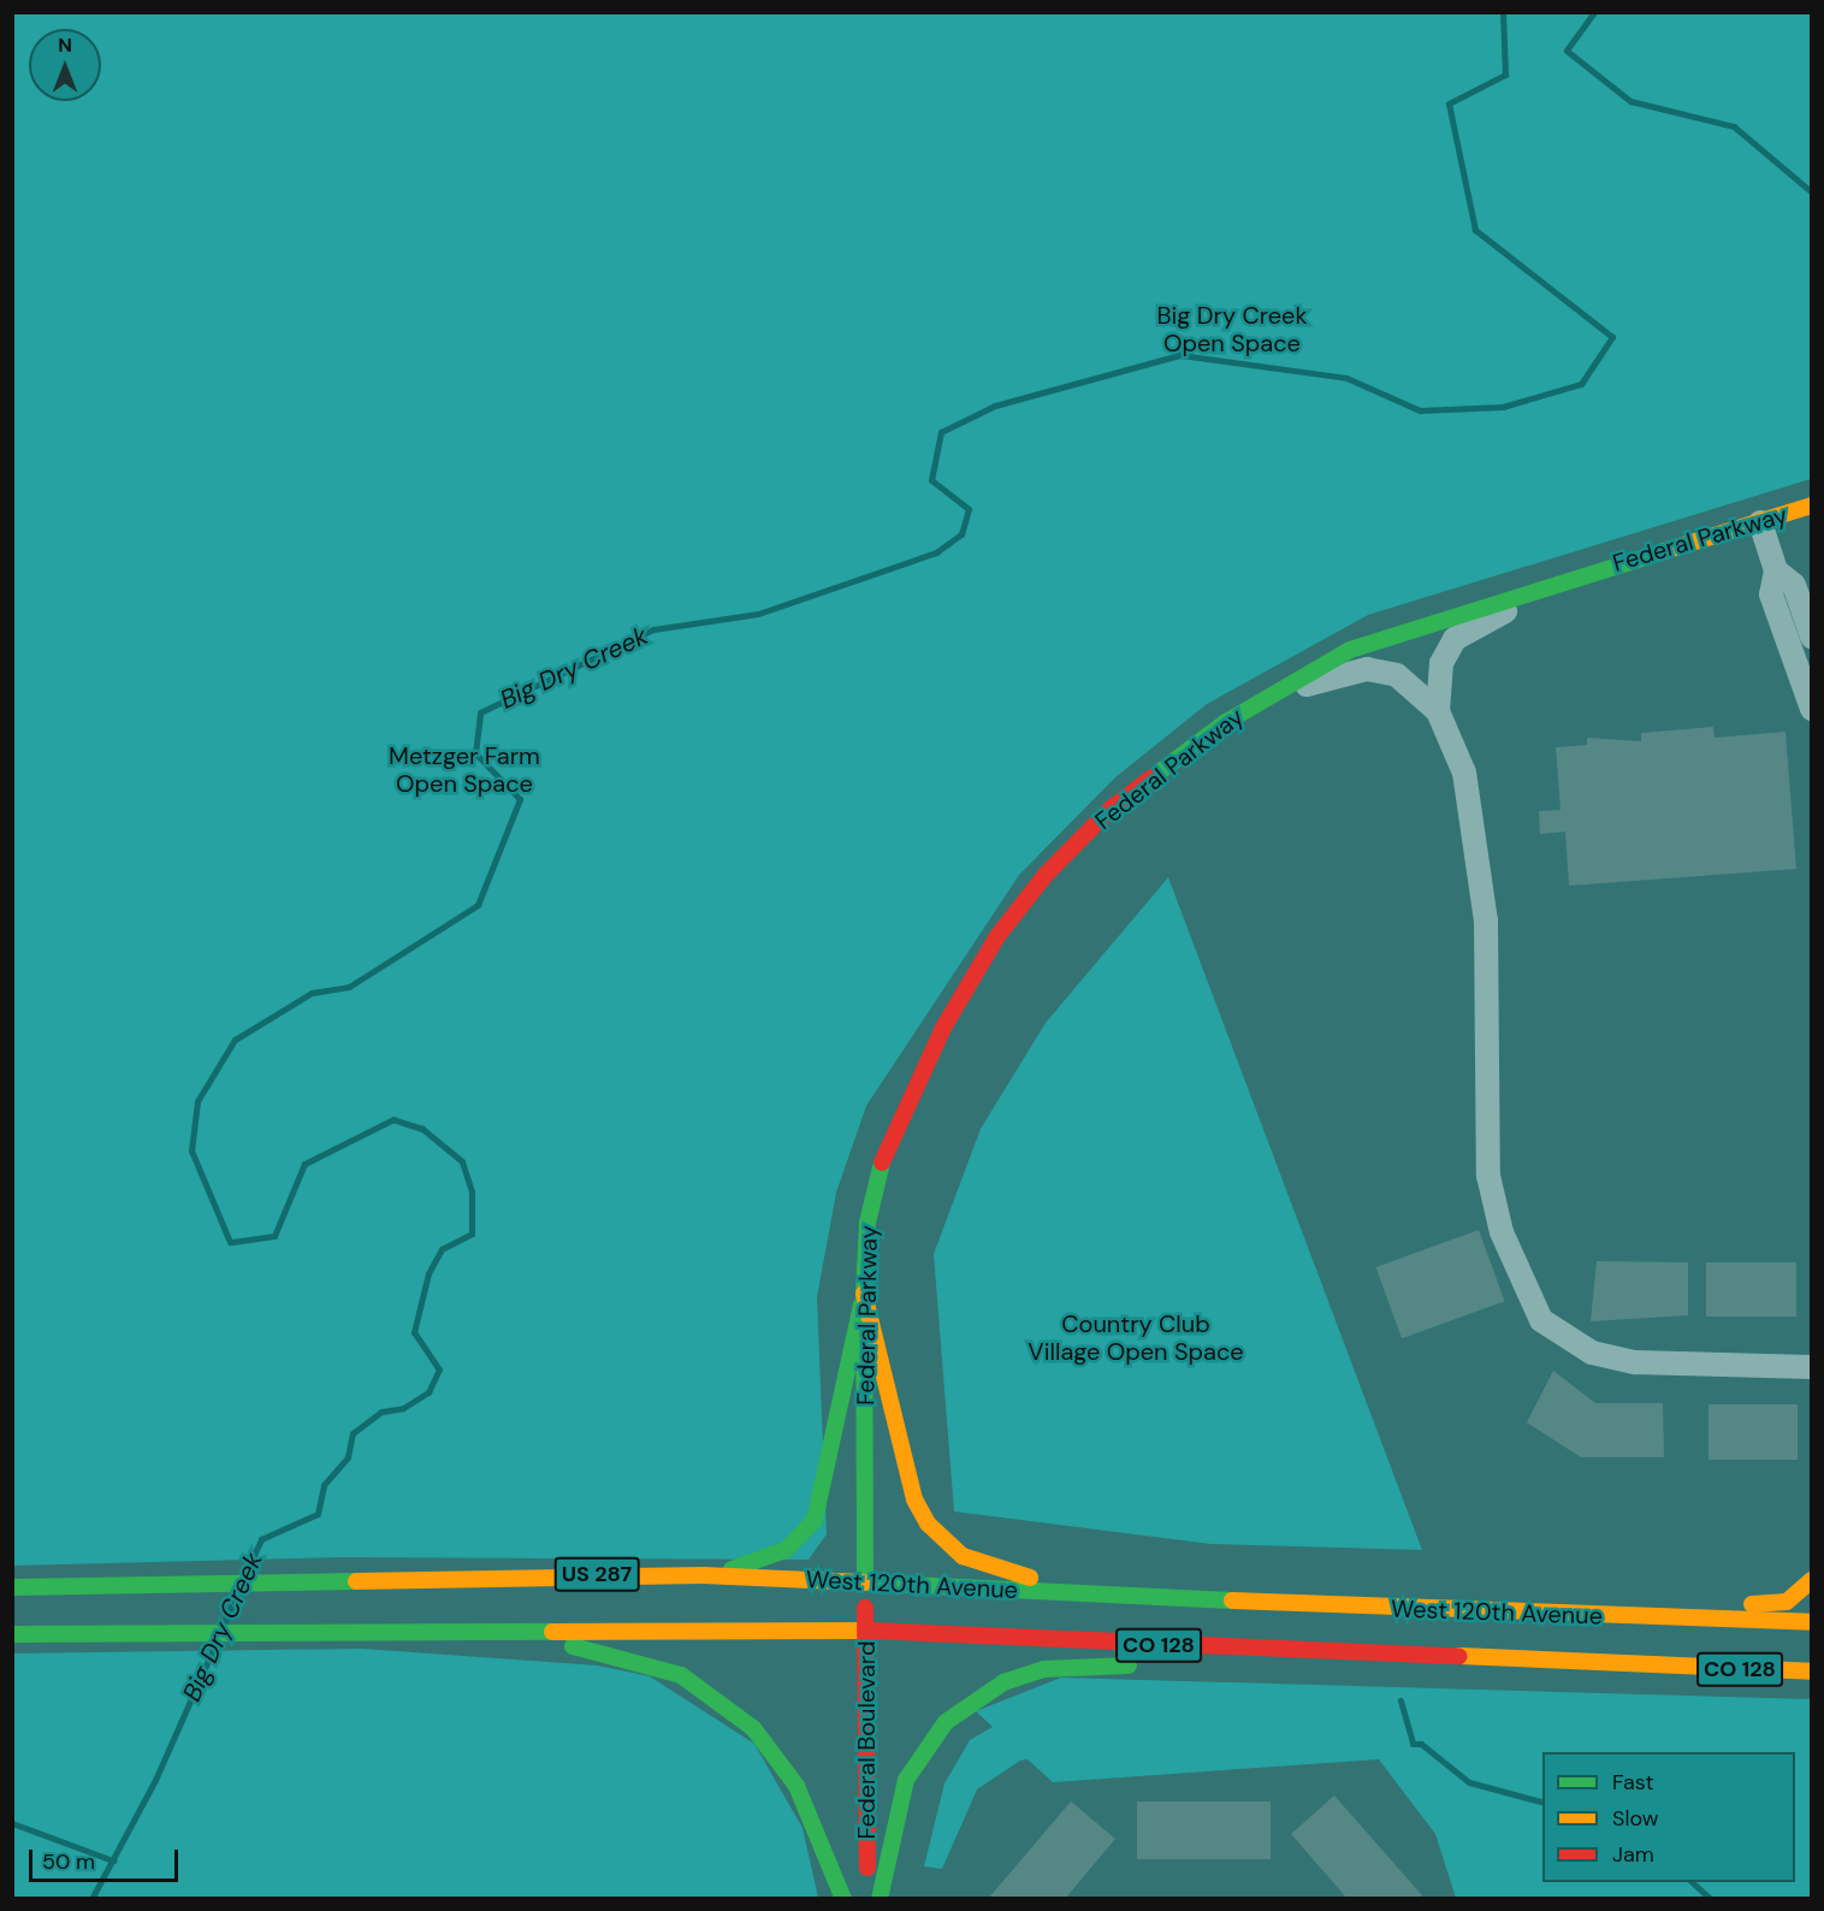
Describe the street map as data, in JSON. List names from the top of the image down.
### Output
{
  "streets": {
    "main road": [
      "Federal Parkway",
      "US 287",
      "West 120th Avenue",
      "CO 128",
      "Federal Boulevard"
    ]
  },
  "crossings": [
    ["Federal Parkway", "West 120th Avenue"],
    ["Federal Parkway", "Federal Boulevard"],
    ["West 120th Avenue", "Federal Boulevard"]
  ],
  "water": ["Big Dry Creek"],
  "parks": ["Big Dry Creek Open Space", "Metzger Farm Open Space", "Country Club Village Open Space"],
  "legend": ["Fast", "Slow", "Jam"],
  "scale_bar": "50 m",
  "north": "top"
}
